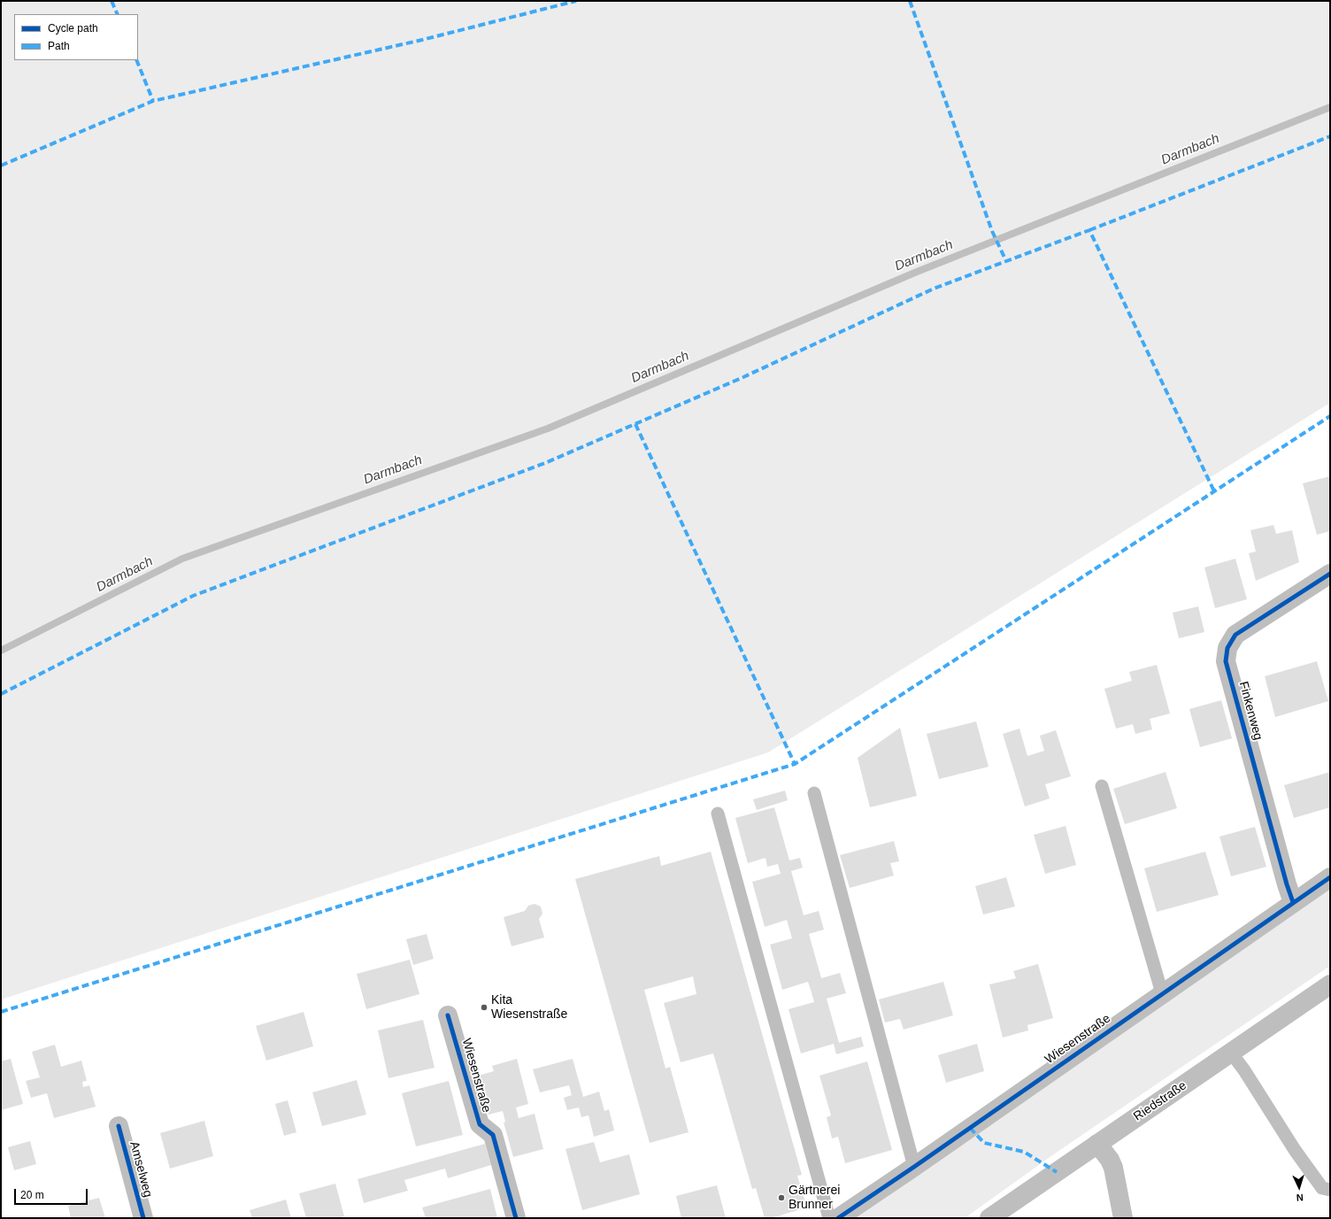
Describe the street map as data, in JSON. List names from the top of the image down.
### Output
{
  "streets": {
    "street": [
      "Finkenweg",
      "Wiesenstraße",
      "Riedstraße",
      "Amselweg"
    ]
  },
  "crossings": [
    ["Finkenweg", "Wiesenstraße"]
  ],
  "water": ["Darmbach"],
  "places": ["Kita Wiesenstraße", "Gärtnerei Brunner"],
  "legend": ["Cycle path", "Path"],
  "scale_bar": "20 m",
  "north": "bottom"
}
